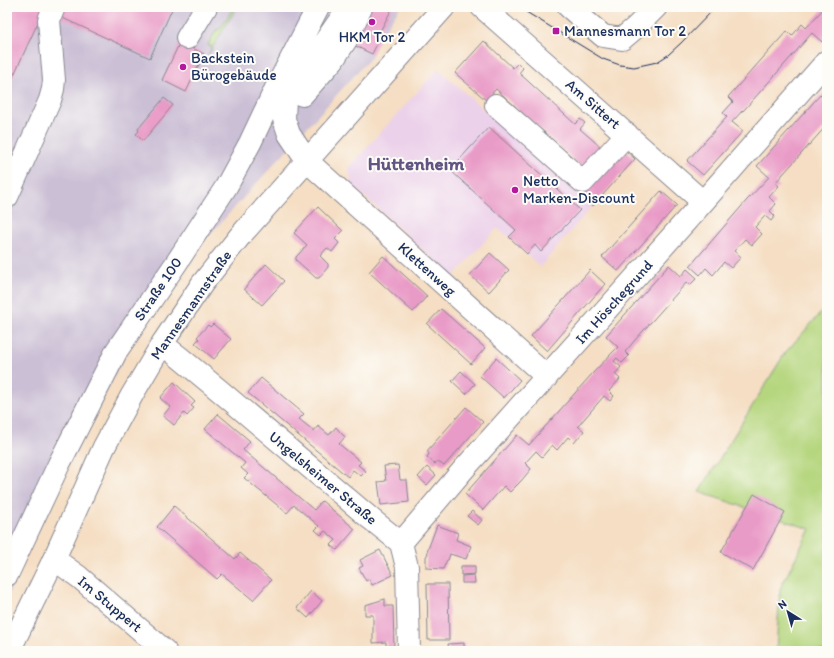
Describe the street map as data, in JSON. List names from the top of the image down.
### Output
{
  "streets": {
    "street": [
      "Am Sittert",
      "Klettenweg",
      "Straße 100",
      "Im Höschegrund",
      "Mannesmannstraße",
      "Ungelsheimer Straße",
      "Im Stuppert"
    ]
  },
  "crossings": [
    ["Am Sittert", "Im Höschegrund"],
    ["Klettenweg", "Im Höschegrund"],
    ["Klettenweg", "Mannesmannstraße"],
    ["Im Höschegrund", "Ungelsheimer Straße"],
    ["Mannesmannstraße", "Ungelsheimer Straße"],
    ["Mannesmannstraße", "Im Stuppert"]
  ],
  "districts": ["Hüttenheim"],
  "places": {
    "other": ["HKM Tor 2", "Backstein Bürogebäude", "Netto Marken-Discount"],
    "transit": ["Mannesmann Tor 2"]
  },
  "north": "top left"
}
